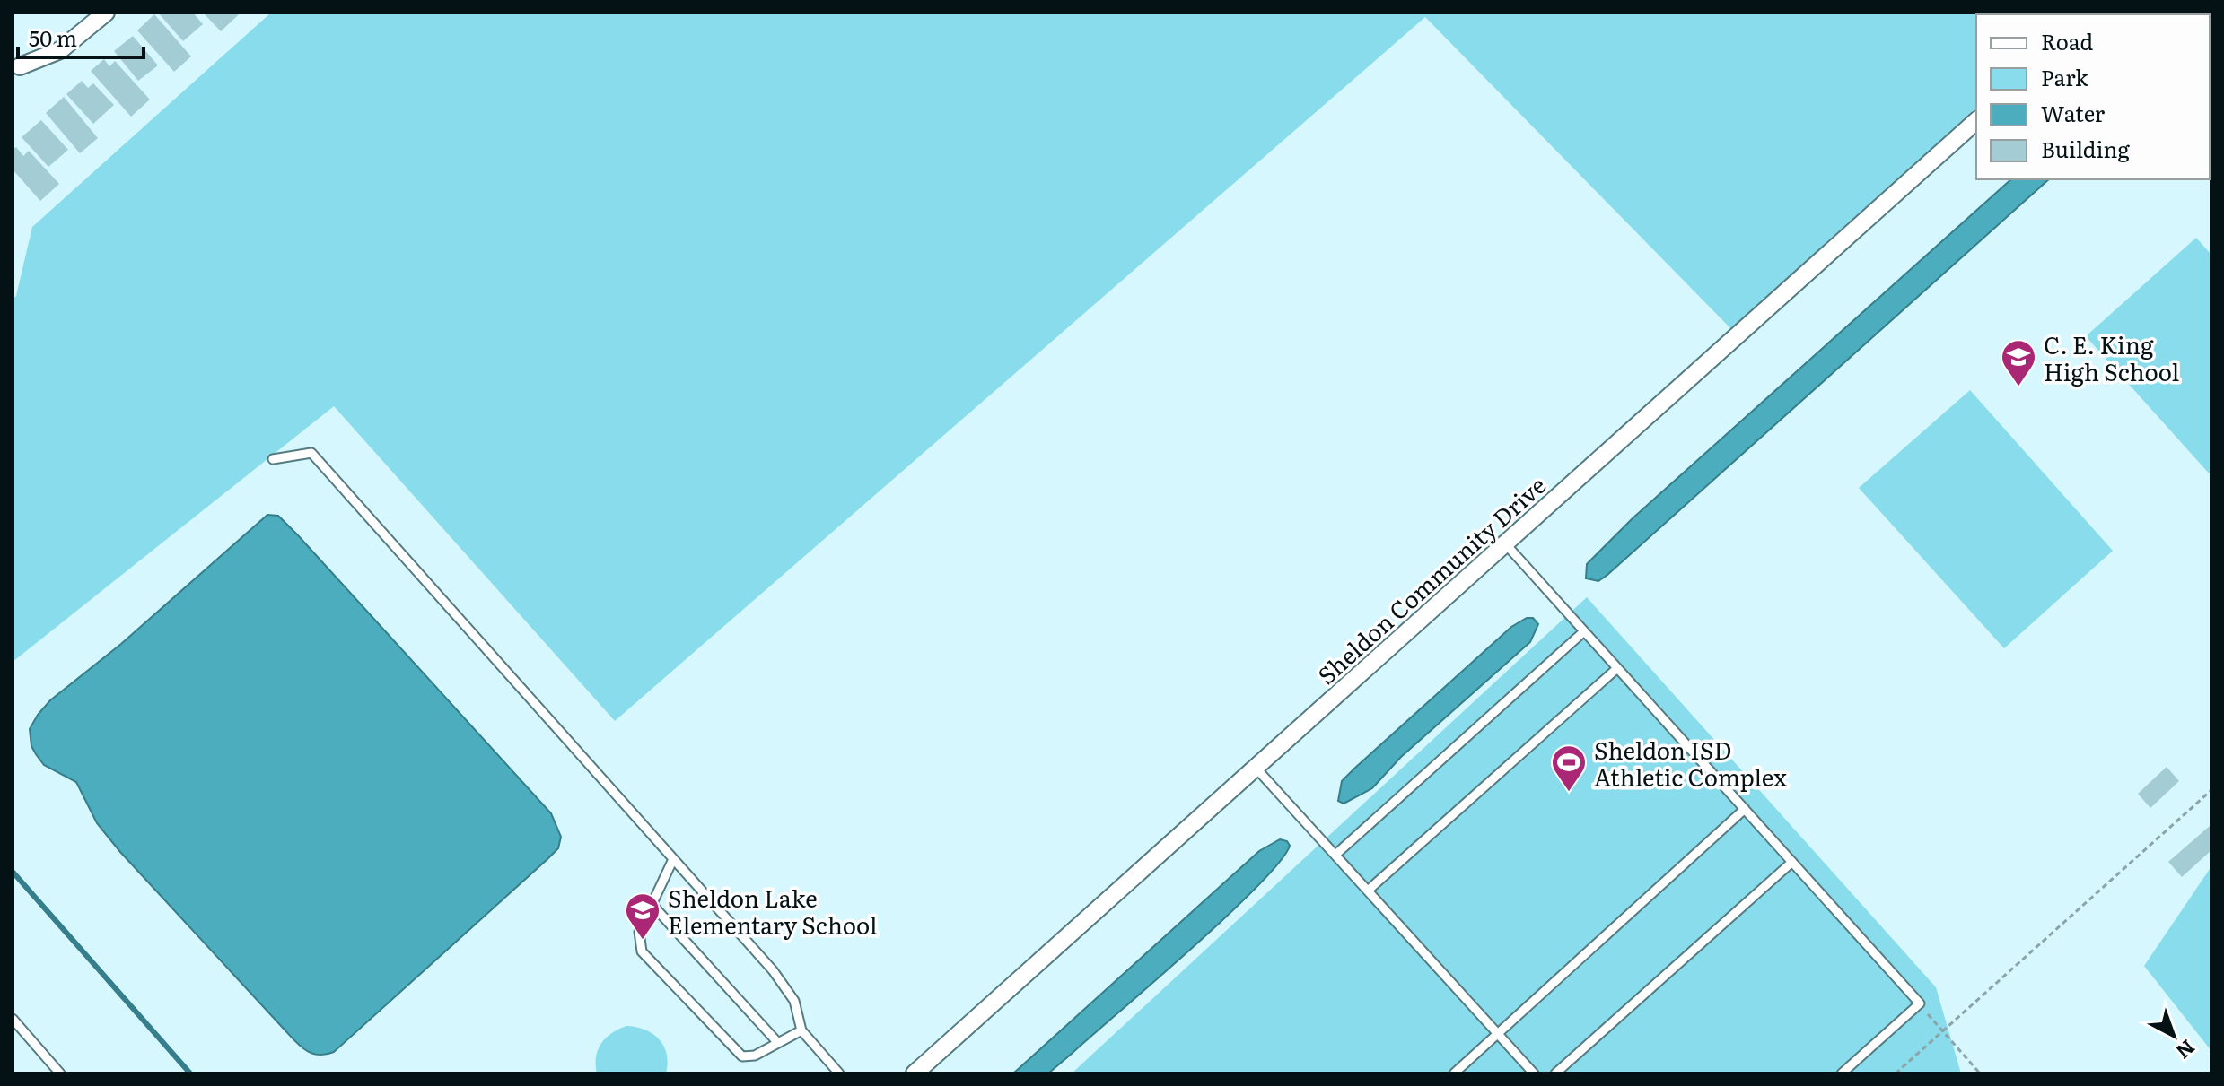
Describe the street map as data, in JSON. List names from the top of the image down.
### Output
{
  "streets": {
    "street": ["Sheldon Community Drive"]
  },
  "places": {
    "school or university": ["C. E. King High School", "Sheldon Lake Elementary School"],
    "sports": ["Sheldon ISD Athletic Complex"]
  },
  "legend": [
    "Road",
    "Park",
    "Water",
    "Building"
  ],
  "scale_bar": "50 m",
  "north": "bottom right"
}
